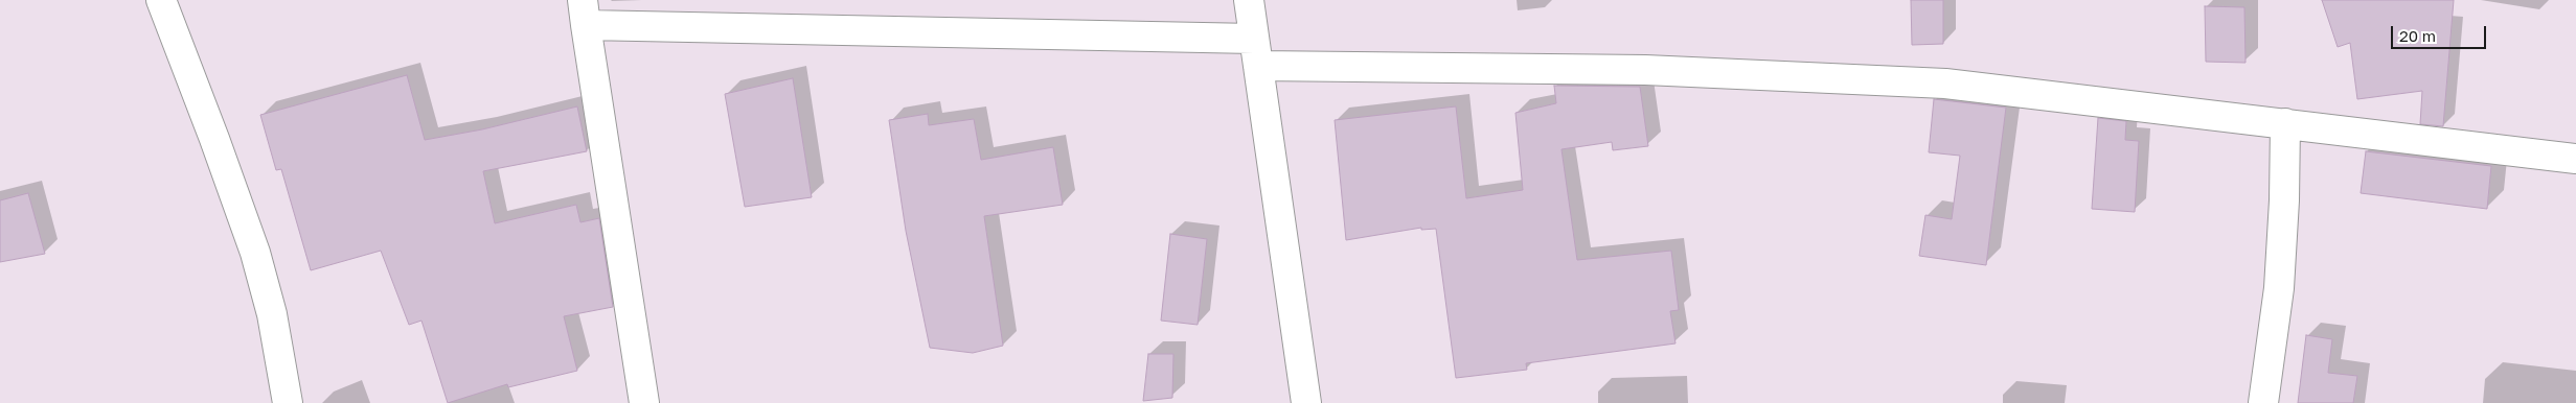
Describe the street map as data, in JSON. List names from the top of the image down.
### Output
{
  "scale_bar": "20 m"
}
